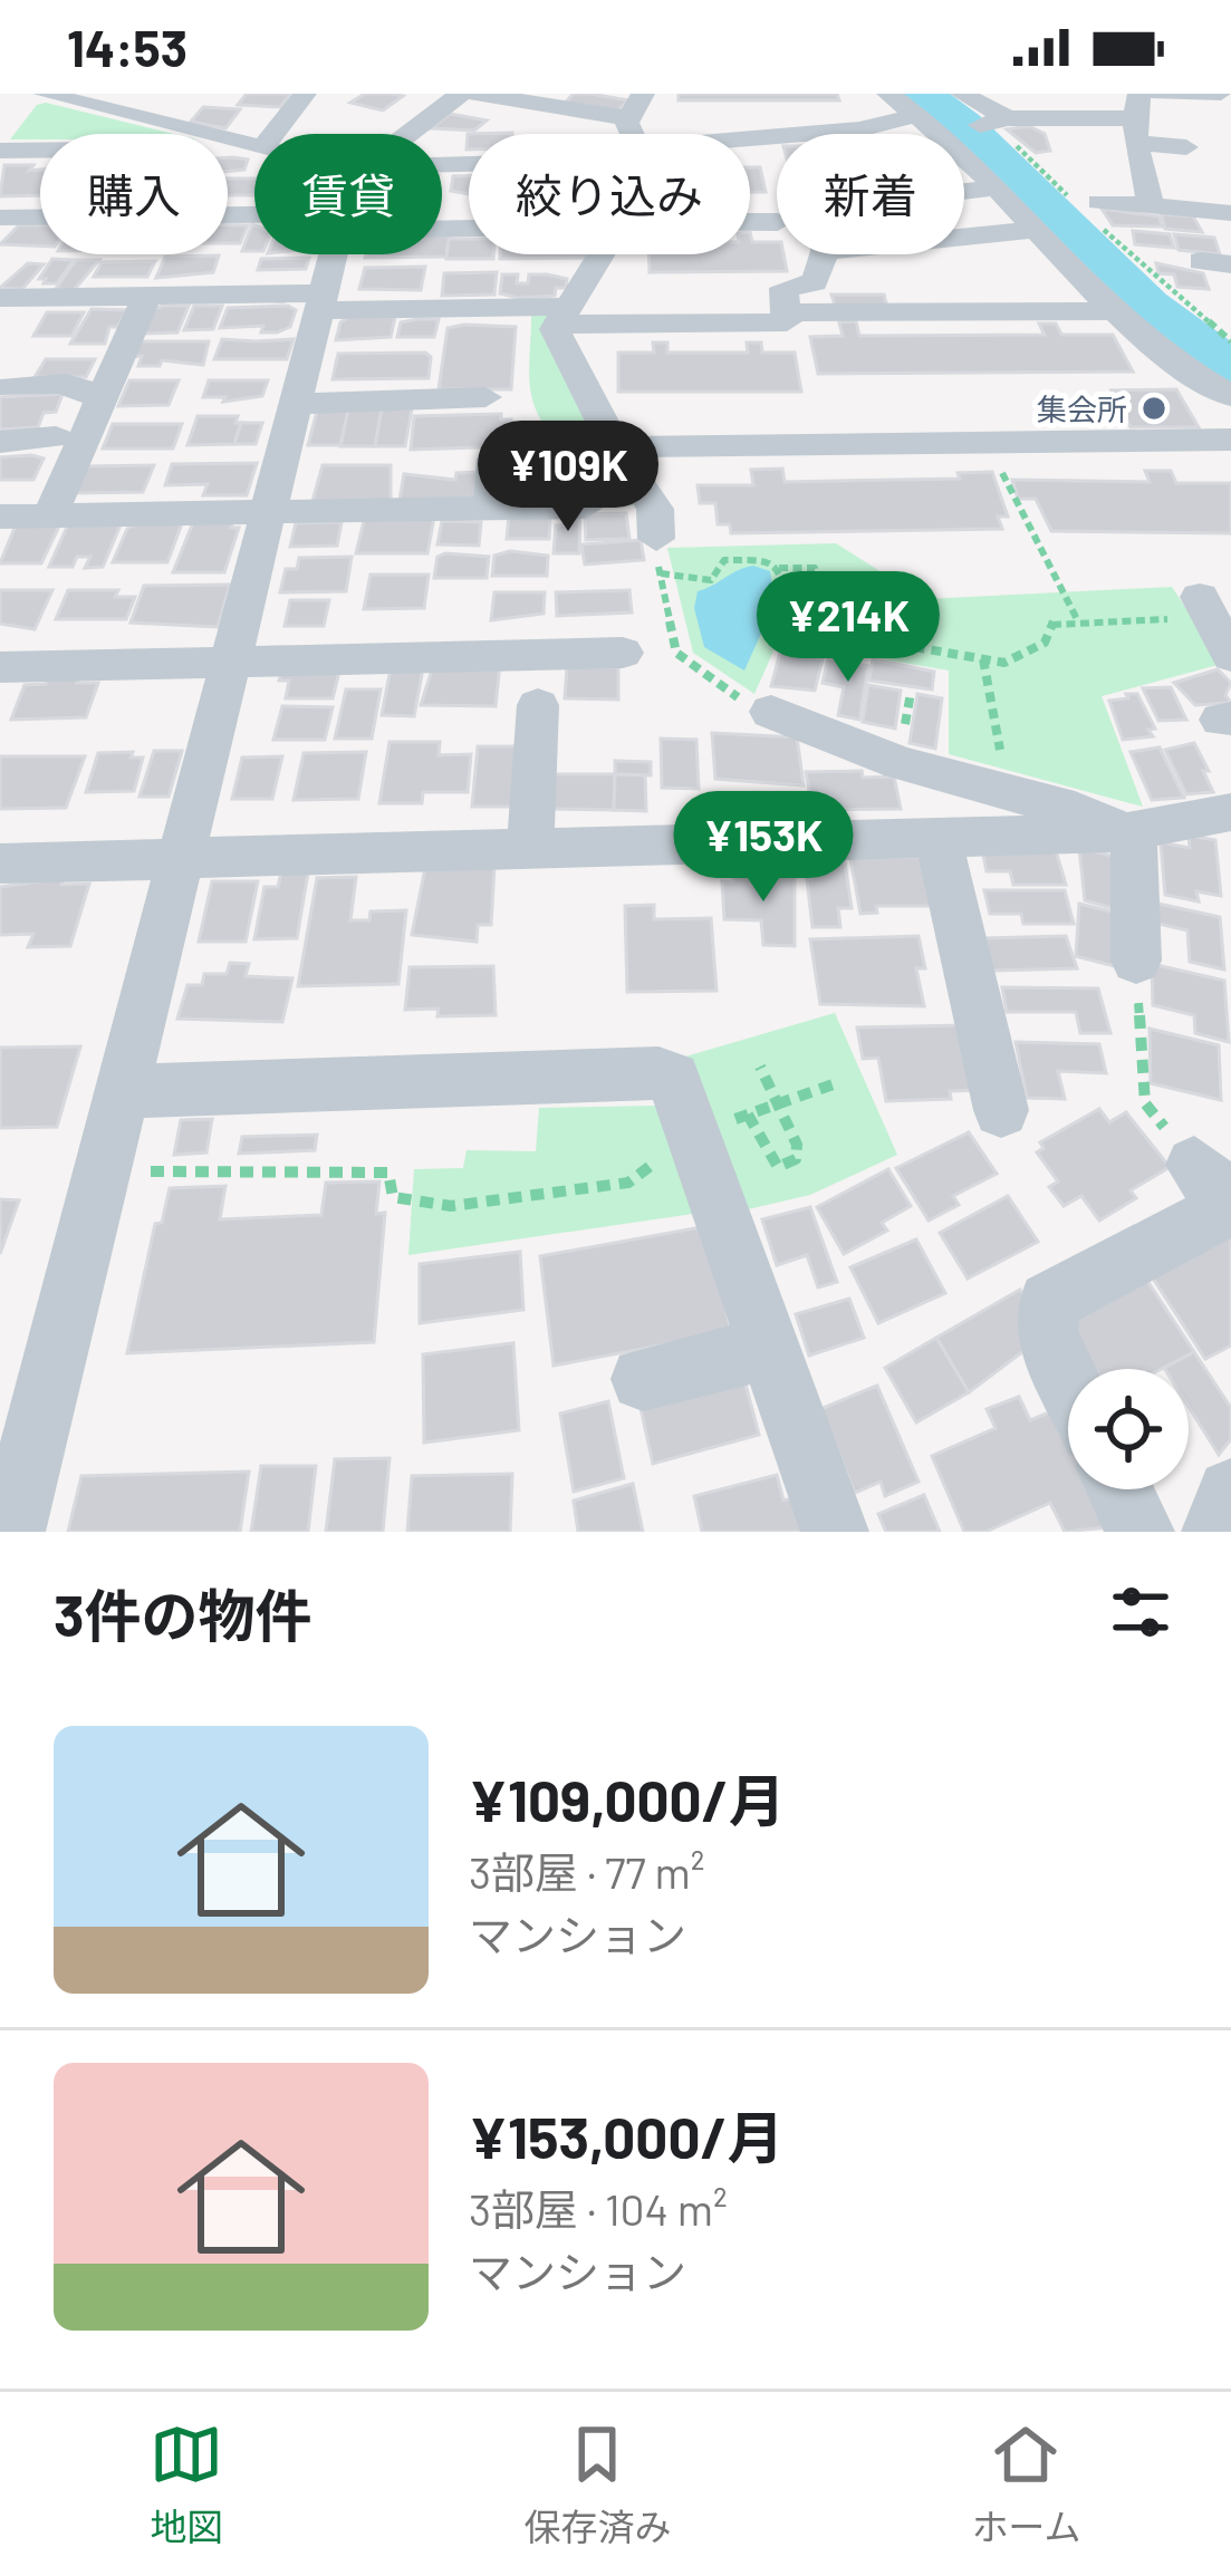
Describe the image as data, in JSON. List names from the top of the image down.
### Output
{
  "places": ["集会所"],
  "page": {
    "status": "14:53",
    "chip": [
      "購入",
      "賃貸",
      "絞り込み",
      "新着"
    ],
    "price": ["¥109K", "¥214K", "¥153K"],
    "heading": "3件の物件",
    "list": [
      {
        "name": "¥109,000/月",
        "note": "3部屋 · 77 m² · マンション"
      },
      {
        "name": "¥153,000/月",
        "note": "3部屋 · 104 m² · マンション"
      }
    ],
    "tabs": ["地図", "保存済み", "ホーム"]
  }
}
